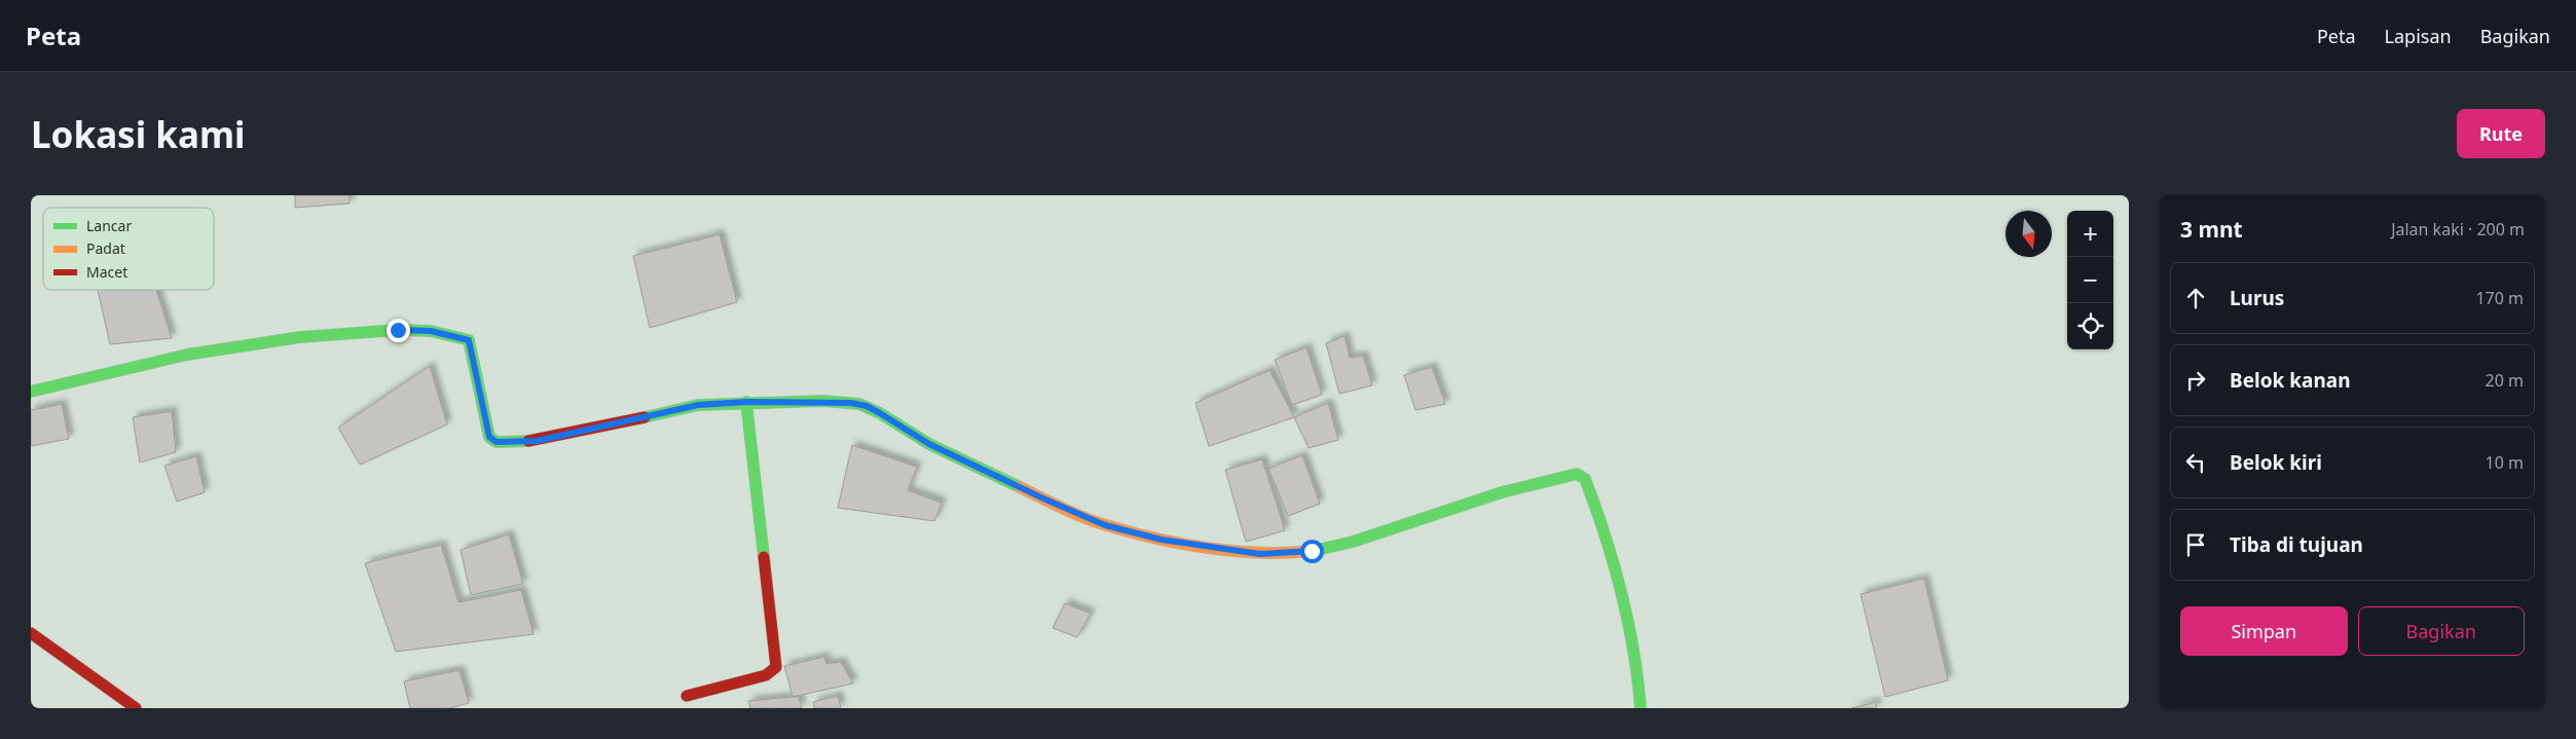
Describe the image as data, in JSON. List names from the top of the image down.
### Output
{
  "legend": ["Lancar", "Padat", "Macet"],
  "north": "bottom",
  "page": {
    "header": "Peta",
    "nav": ["Peta", "Lapisan", "Bagikan"],
    "buttons": [
      "Rute",
      ["Simpan", "Bagikan"]
    ],
    "title": "Lokasi kami",
    "heading": ["3 mnt", "Jalan kaki · 200 m"],
    "map_buttons": ["+", "−"],
    "list": [
      ["Lurus", "170 m"],
      ["Belok kanan", "20 m"],
      ["Belok kiri", "10 m"],
      "Tiba di tujuan"
    ]
  }
}
